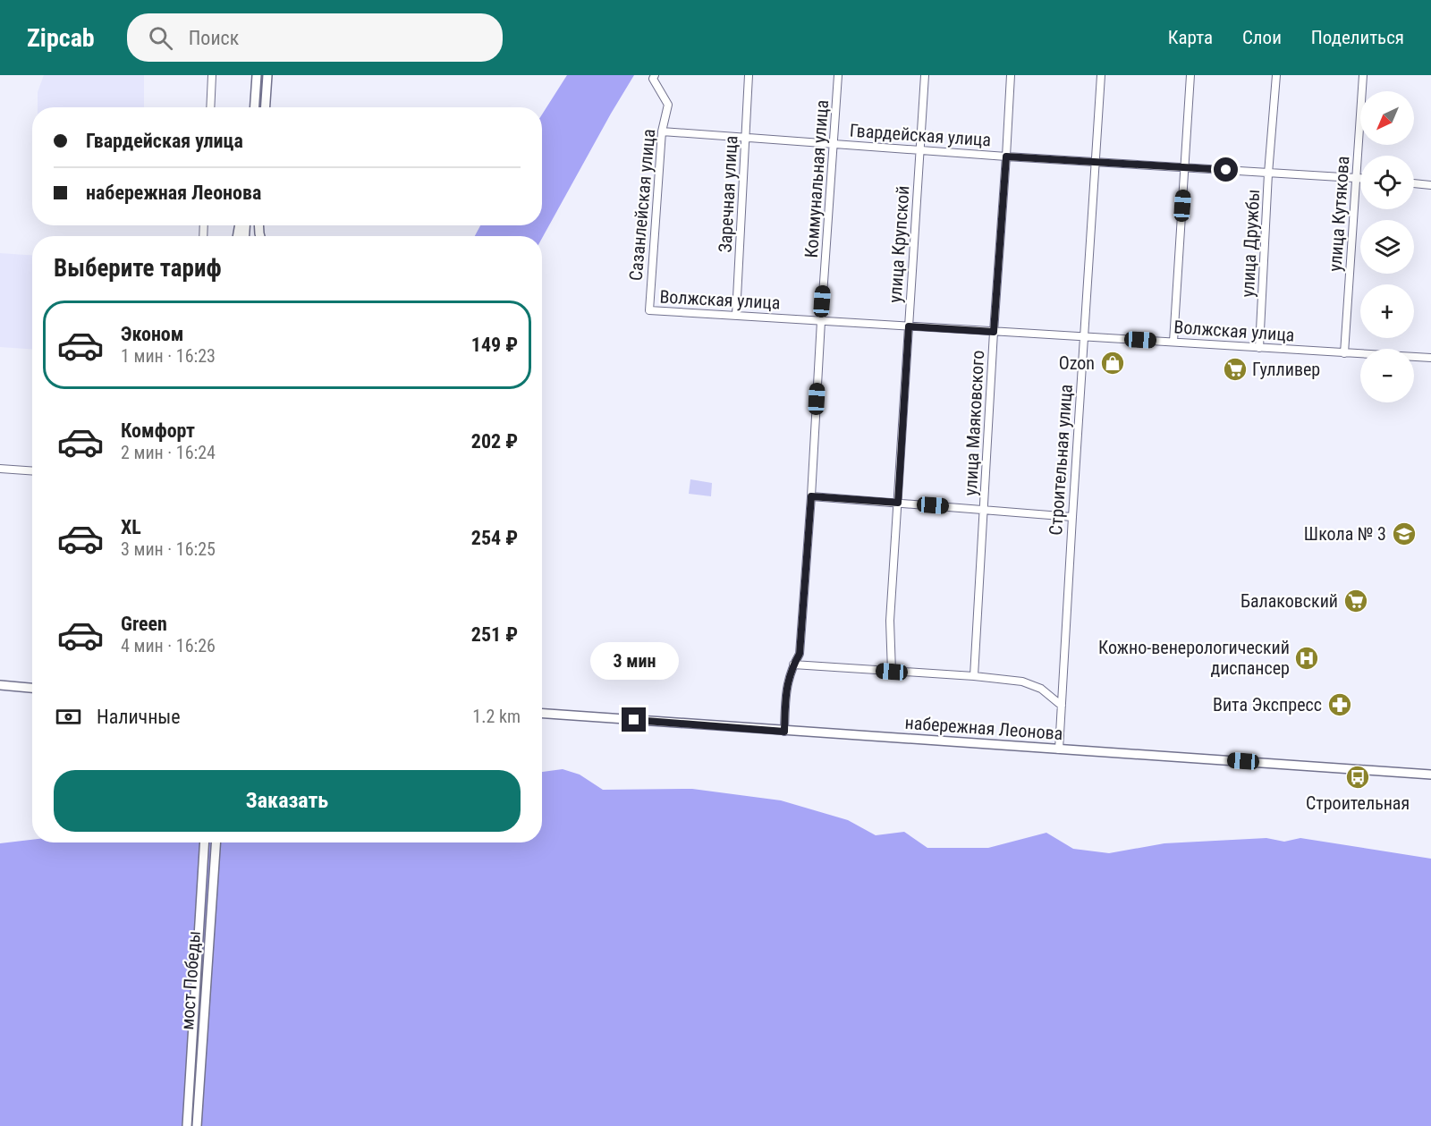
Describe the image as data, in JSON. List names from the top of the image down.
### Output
{
  "streets": {
    "main road": ["набережная Леонова", "мост Победы"],
    "street": [
      "Гвардейская улица",
      "Коммунальная улица",
      "Заречная улица",
      "Сазанлейская улица",
      "улица Кутякова",
      "улица Дружбы",
      "улица Крупской",
      "Волжская улица",
      "улица Маяковского",
      "Строительная улица"
    ]
  },
  "crossings": [
    ["Гвардейская улица", "Коммунальная улица"],
    ["Гвардейская улица", "Заречная улица"],
    ["Гвардейская улица", "Сазанлейская улица"],
    ["Гвардейская улица", "улица Кутякова"],
    ["Гвардейская улица", "улица Дружбы"],
    ["Гвардейская улица", "улица Крупской"],
    ["Гвардейская улица", "улица Маяковского"],
    ["Гвардейская улица", "Строительная улица"],
    ["Коммунальная улица", "Волжская улица"],
    ["Коммунальная улица", "набережная Леонова"],
    ["Заречная улица", "Волжская улица"],
    ["Сазанлейская улица", "Волжская улица"],
    ["улица Кутякова", "Волжская улица"],
    ["улица Дружбы", "Волжская улица"],
    ["улица Крупской", "Волжская улица"],
    ["Волжская улица", "улица Маяковского"],
    ["Волжская улица", "Строительная улица"],
    ["Строительная улица", "набережная Леонова"]
  ],
  "places": {
    "shop": ["Ozon"],
    "supermarket": ["Гулливер", "Балаковский"],
    "school or university": ["Школа № 3"],
    "hospital": ["Кожно-венерологический диспансер"],
    "pharmacy": ["Вита Экспресс"],
    "bus stop": ["Строительная"]
  },
  "north": "bottom left",
  "page": {
    "header": "Zipcab",
    "search": "Поиск",
    "nav": ["Карта", "Слои", "Поделиться"],
    "map_buttons": ["+", "−"],
    "banner": ["Гвардейская улица", "набережная Леонова"],
    "heading": "Выберите тариф",
    "list": [
      {
        "name": "Эконом",
        "note": "1 мин · 16:23",
        "value": "149 ₽"
      },
      {
        "name": "Комфорт",
        "note": "2 мин · 16:24",
        "value": "202 ₽"
      },
      {
        "name": "XL",
        "note": "3 мин · 16:25",
        "value": "254 ₽"
      },
      {
        "name": "Green",
        "note": "4 мин · 16:26",
        "value": "251 ₽"
      }
    ],
    "bubble": "3 мин",
    "pay": ["Наличные", "1.2 km"],
    "buttons": "Заказать"
  }
}
